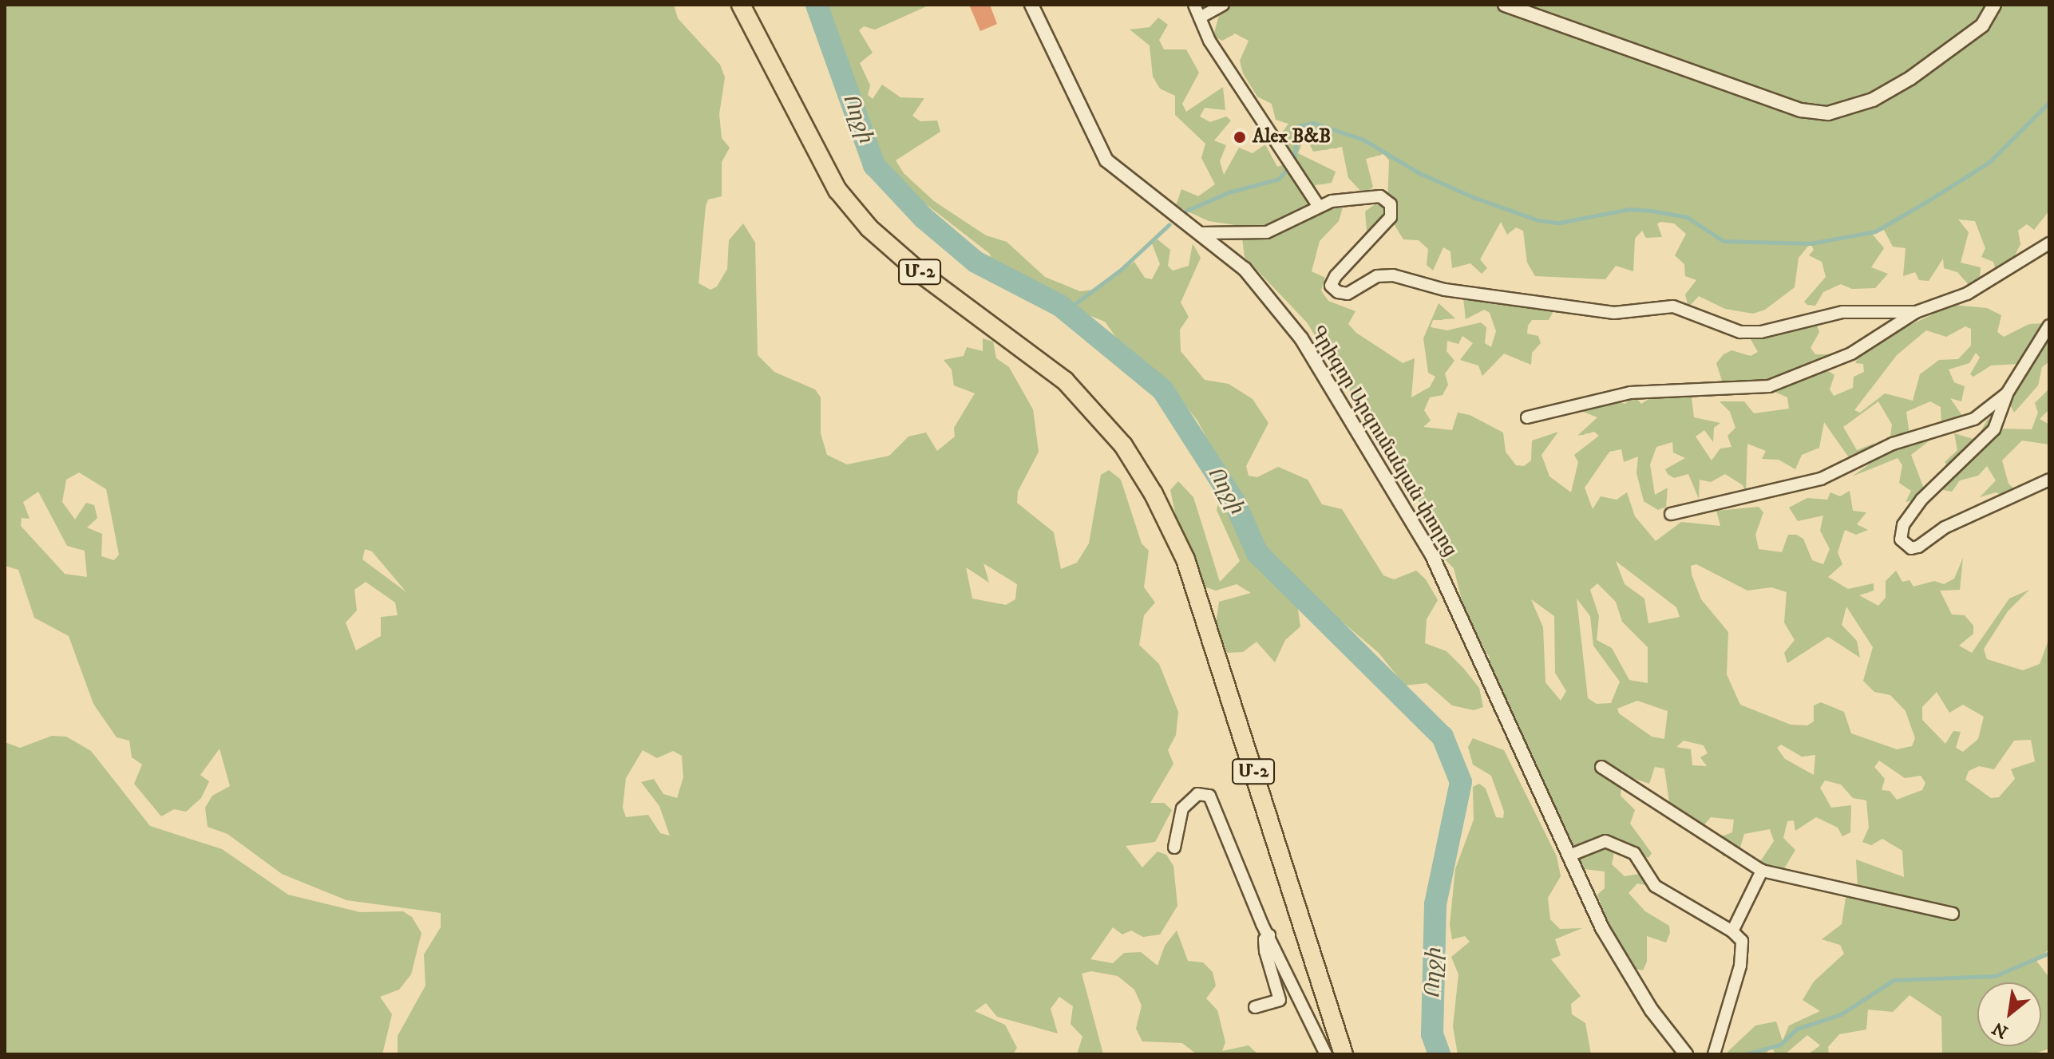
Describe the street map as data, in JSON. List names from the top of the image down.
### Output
{
  "streets": {
    "highway": ["Մ-2"],
    "street": ["Գրիգոր Արզումանյան փողոց"]
  },
  "water": ["Ողջի"],
  "places": ["Alex B&B"],
  "north": "bottom left"
}
